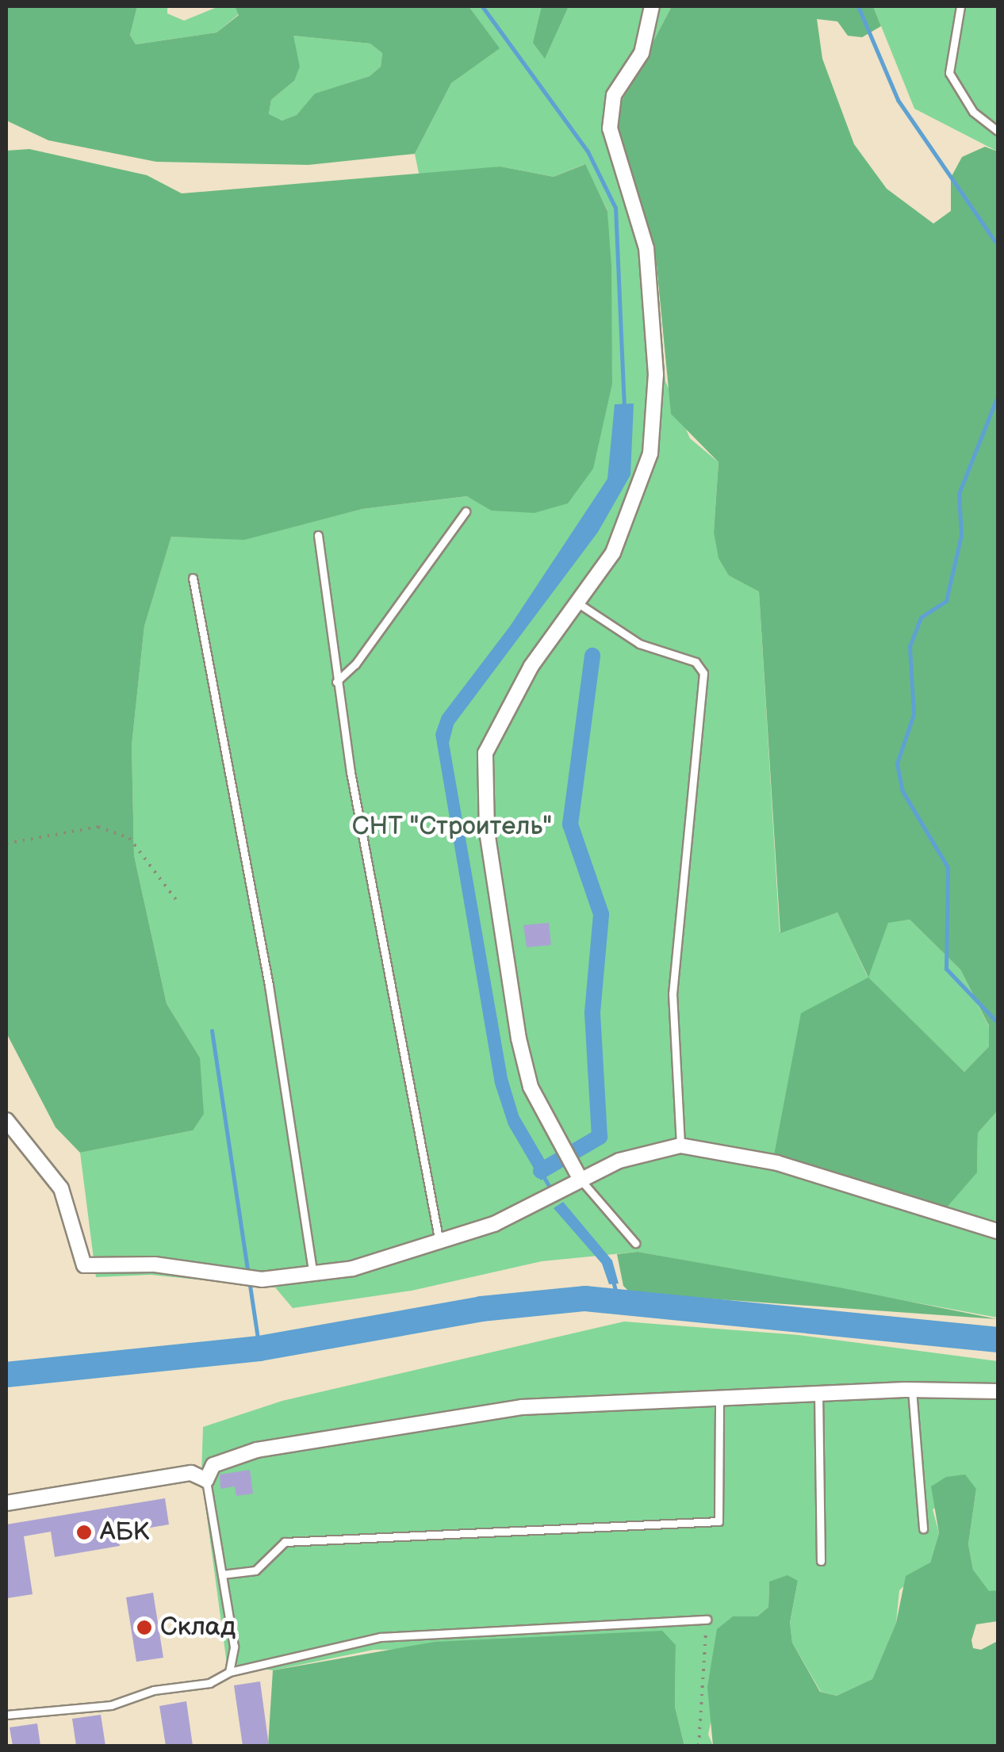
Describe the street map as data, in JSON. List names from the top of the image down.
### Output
{
  "parks": ["СНТ \"Строитель\""],
  "places": ["АБК", "Склад"]
}
